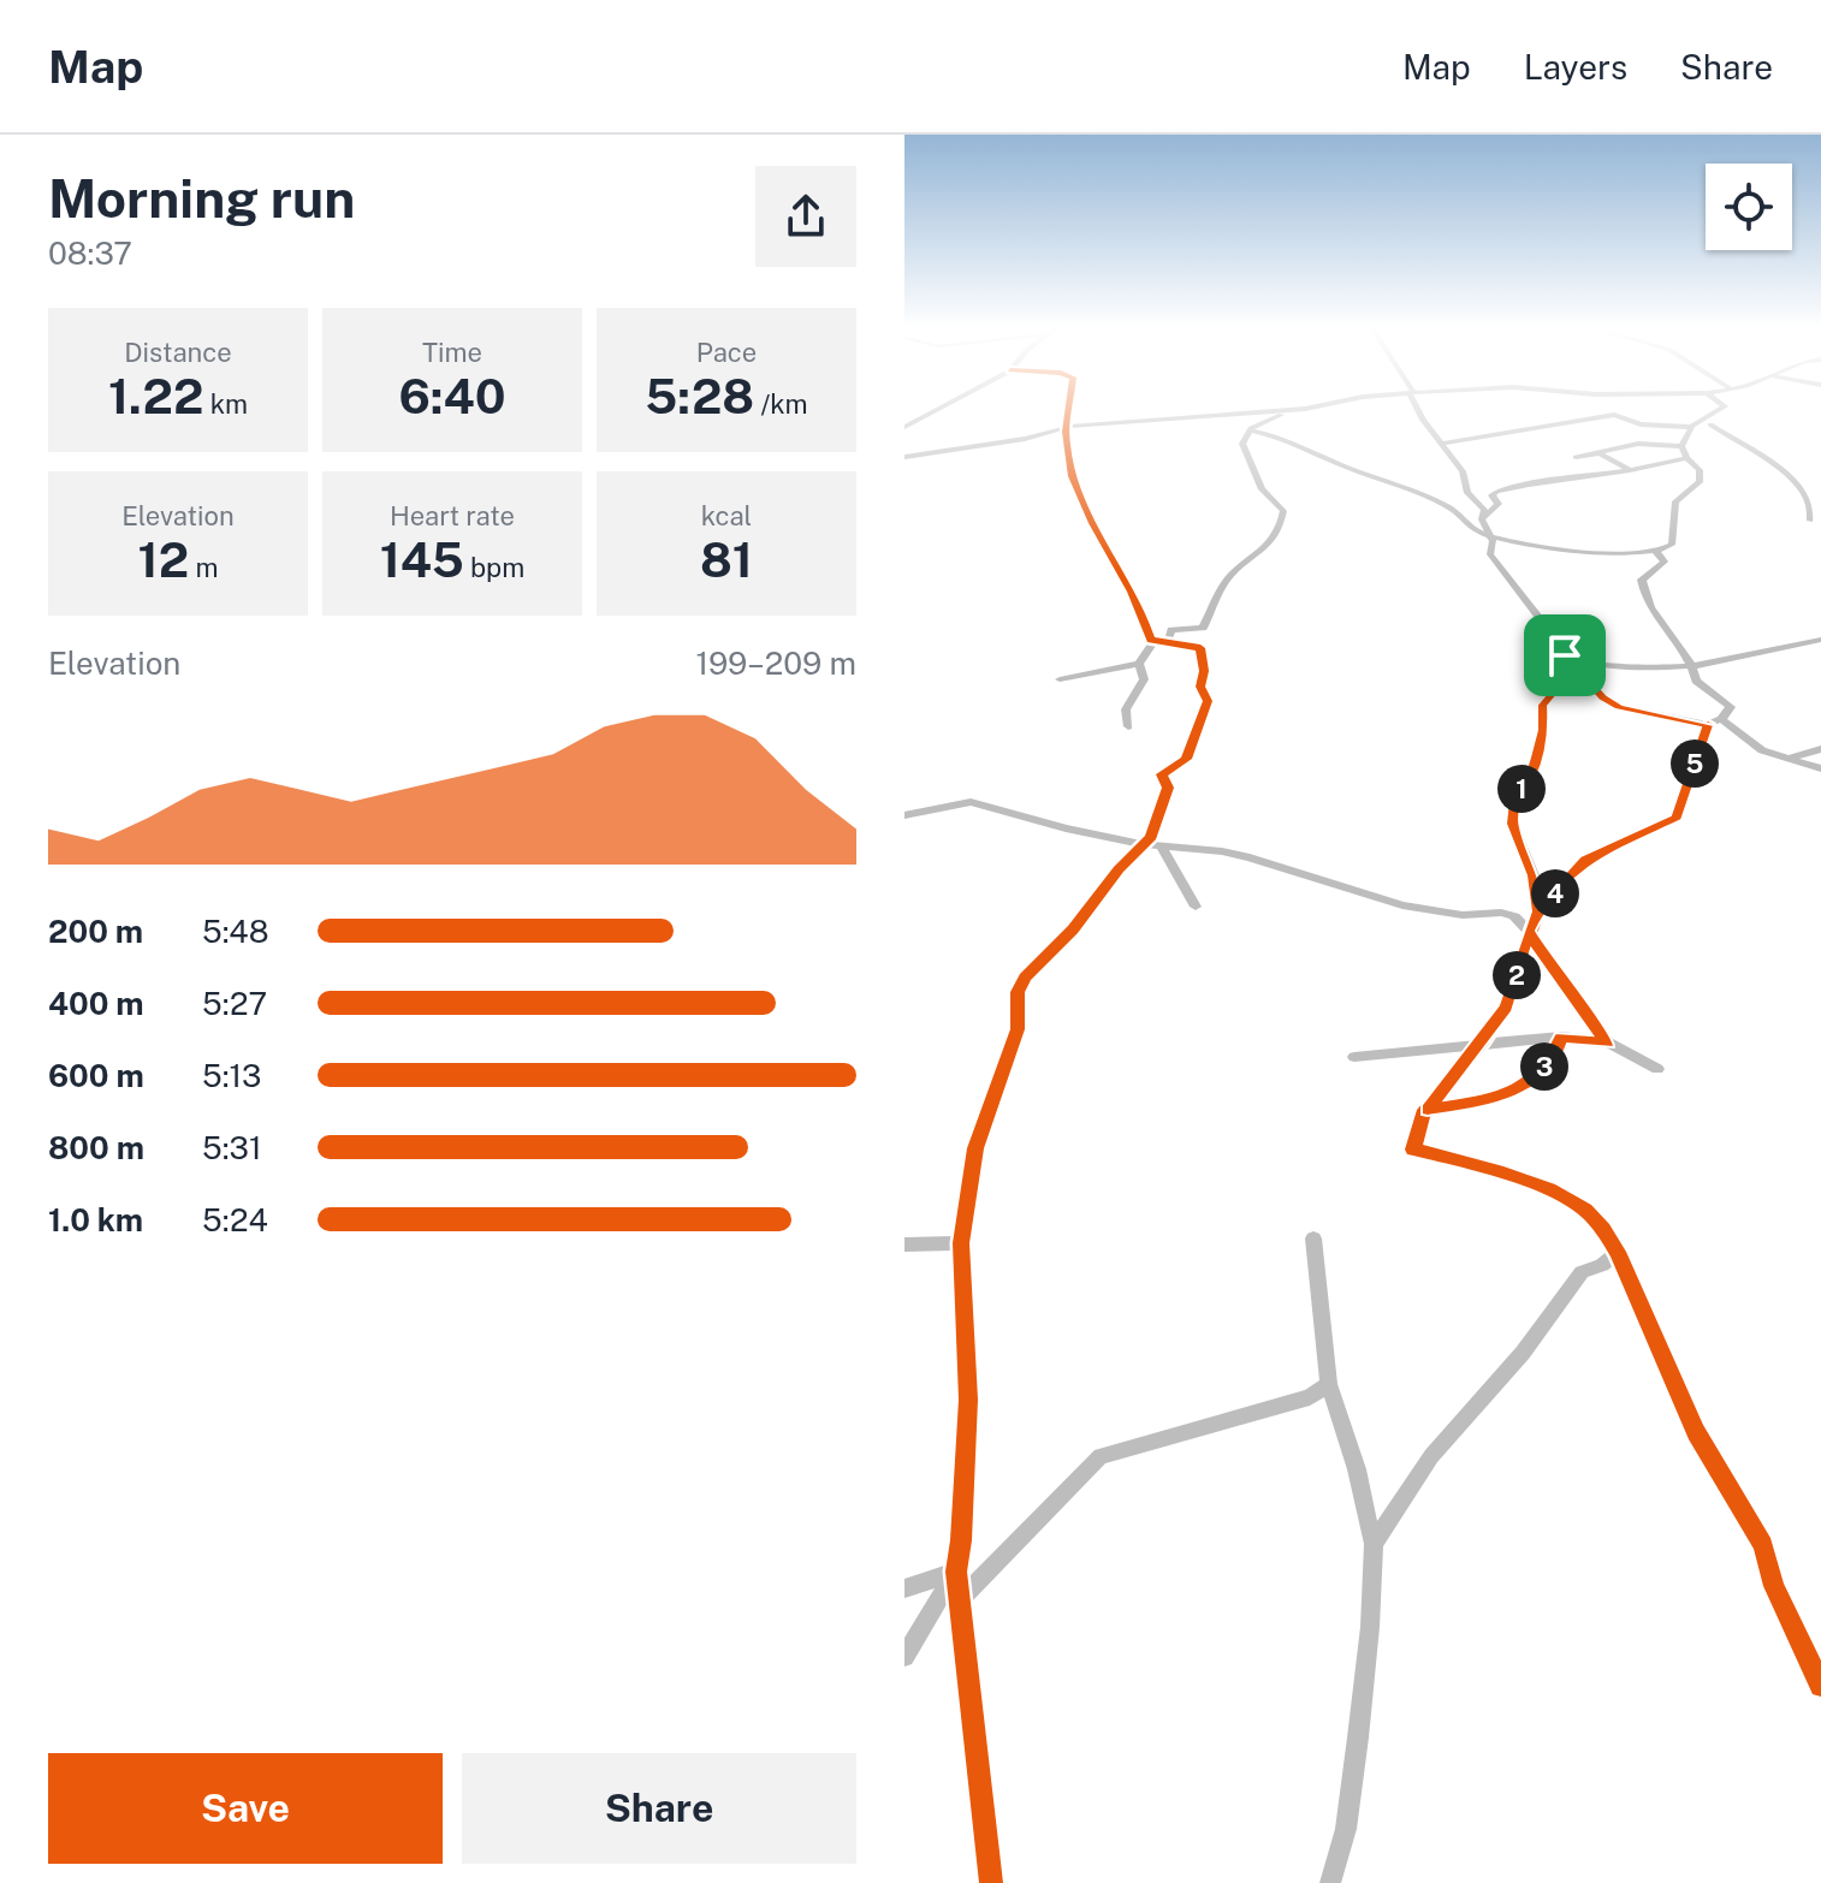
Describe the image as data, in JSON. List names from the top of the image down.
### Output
{
  "page": {
    "header": "Map",
    "nav": ["Map", "Layers", "Share"],
    "heading": ["Morning run", "08:37"],
    "stats": [
      ["Distance", "1.22 km"],
      ["Time", "6:40"],
      ["Pace", "5:28 /km"],
      ["Elevation", "12 m"],
      ["Heart rate", "145 bpm"],
      ["kcal", "81"]
    ],
    "chart": ["Elevation", "199–209 m"],
    "pins": [
      "5",
      "1",
      "4",
      "2",
      "3"
    ],
    "list": [
      {
        "name": "200 m",
        "note": "5:48"
      },
      {
        "name": "400 m",
        "note": "5:27"
      },
      {
        "name": "600 m",
        "note": "5:13"
      },
      {
        "name": "800 m",
        "note": "5:31"
      },
      {
        "name": "1.0 km",
        "note": "5:24"
      }
    ],
    "buttons": ["Save", "Share"]
  }
}
